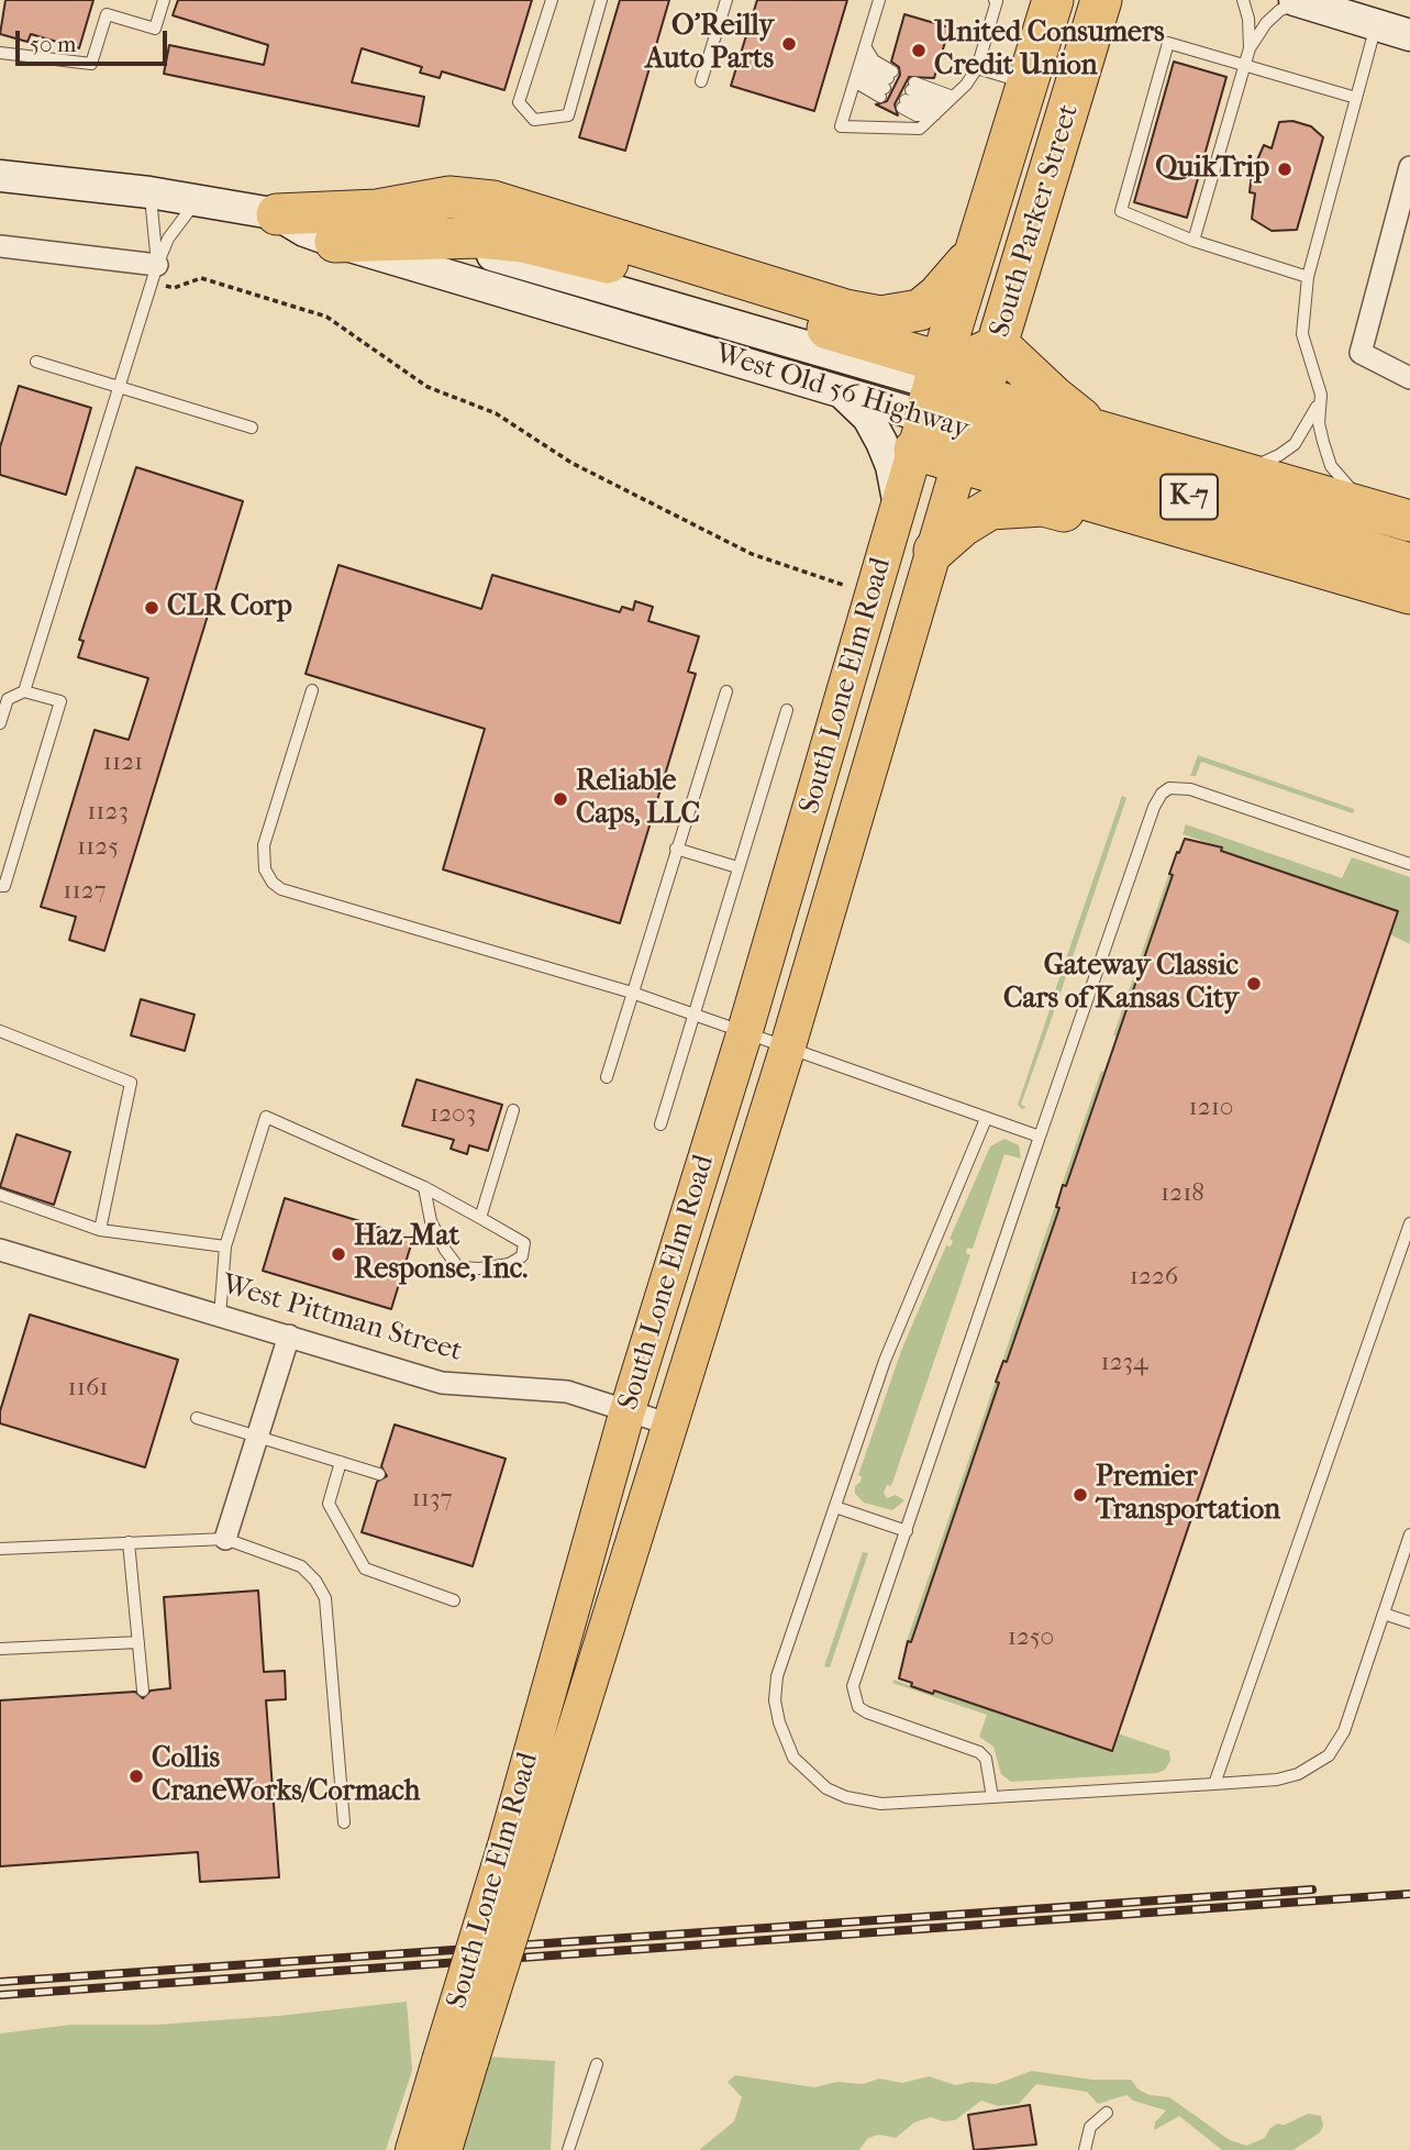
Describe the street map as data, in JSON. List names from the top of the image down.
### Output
{
  "streets": {
    "highway": ["South Parker Street", "West Old 56 Highway", "K-7"],
    "main road": ["South Lone Elm Road"],
    "street": ["West Pittman Street"]
  },
  "crossings": [
    ["South Parker Street", "West Old 56 Highway"],
    ["South Parker Street", "K-7"],
    ["South Parker Street", "South Lone Elm Road"],
    ["West Old 56 Highway", "K-7"],
    ["West Old 56 Highway", "South Lone Elm Road"],
    ["South Lone Elm Road", "West Pittman Street"]
  ],
  "places": [
    "O'Reilly Auto Parts",
    "United Consumers Credit Union",
    "QuikTrip",
    "CLR Corp",
    "Reliable Caps, LLC",
    "Gateway Classic Cars of Kansas City",
    "Haz-Mat Response, Inc.",
    "Premier Transportation",
    "Collis CraneWorks/Cormach"
  ],
  "house_numbers": [
    "1121",
    "1123",
    "1125",
    "1127",
    "1210",
    "1203",
    "1218",
    "1226",
    "1234",
    "1161",
    "1137",
    "1250"
  ],
  "scale_bar": "50 m"
}
